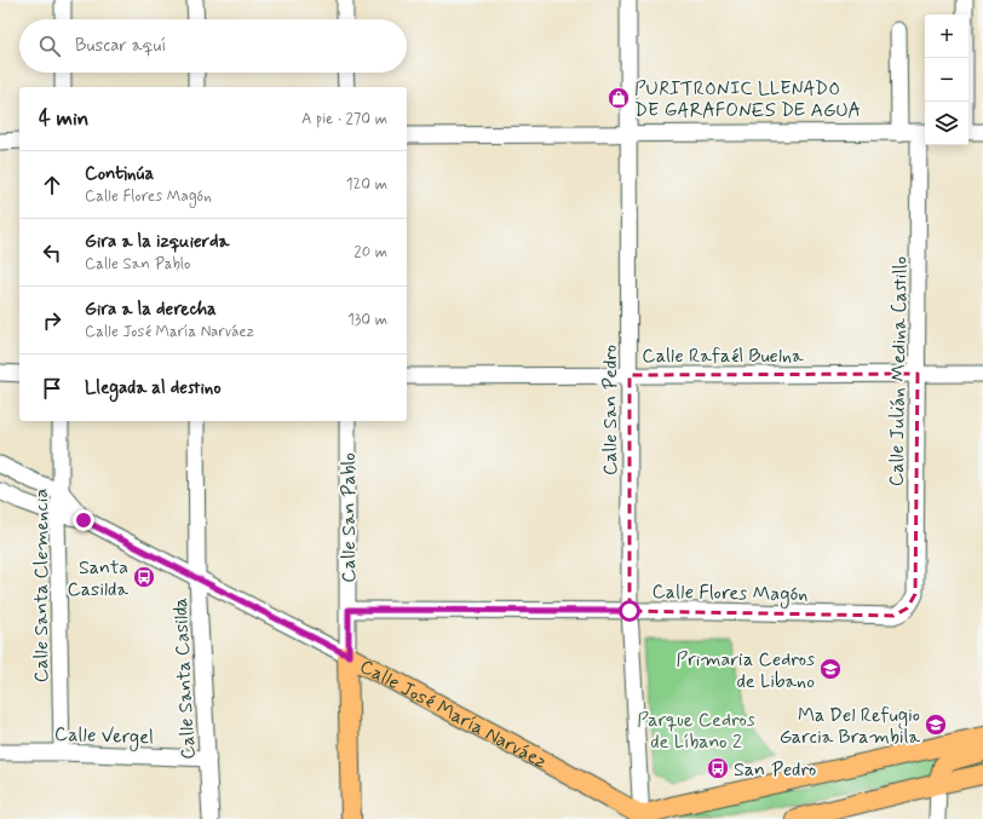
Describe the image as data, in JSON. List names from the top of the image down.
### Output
{
  "streets": {
    "main road": ["Calle San Pablo", "Calle José María Narváez"],
    "street": [
      "Calle Rafaél Buelna",
      "Calle Julián Medina Castillo",
      "Calle San Pedro",
      "Calle Santa Clemencia",
      "Calle Flores Magón",
      "Calle Santa Casilda",
      "Calle Vergel"
    ]
  },
  "crossings": [
    ["Calle Rafaél Buelna", "Calle Julián Medina Castillo"],
    ["Calle Rafaél Buelna", "Calle San Pedro"],
    ["Calle Julián Medina Castillo", "Calle Flores Magón"],
    ["Calle San Pedro", "Calle Flores Magón"],
    ["Calle San Pedro", "Calle José María Narváez"],
    ["Calle San Pablo", "Calle Flores Magón"],
    ["Calle San Pablo", "Calle José María Narváez"],
    ["Calle Santa Clemencia", "Calle José María Narváez"],
    ["Calle Santa Clemencia", "Calle Vergel"],
    ["Calle Santa Casilda", "Calle José María Narváez"],
    ["Calle Santa Casilda", "Calle Vergel"]
  ],
  "parks": ["Parque Cedros de Líbano 2"],
  "places": {
    "shop": ["PURITRONIC LLENADO DE GARAFONES DE AGUA"],
    "bus stop": ["Santa Casilda", "San Pedro"],
    "school or university": ["Primaria Cedros de Libano", "Ma Del Refugio Garcia Brambila"]
  },
  "page": {
    "map_buttons": ["+", "−"],
    "search": "Buscar aquí",
    "heading": ["4 min", "A pie · 270 m"],
    "list": [
      ["Continúa", "Calle Flores Magón", "120 m"],
      ["Gira a la izquierda", "Calle San Pablo", "20 m"],
      ["Gira a la derecha", "Calle José María Narváez", "130 m"],
      "Llegada al destino"
    ]
  }
}
